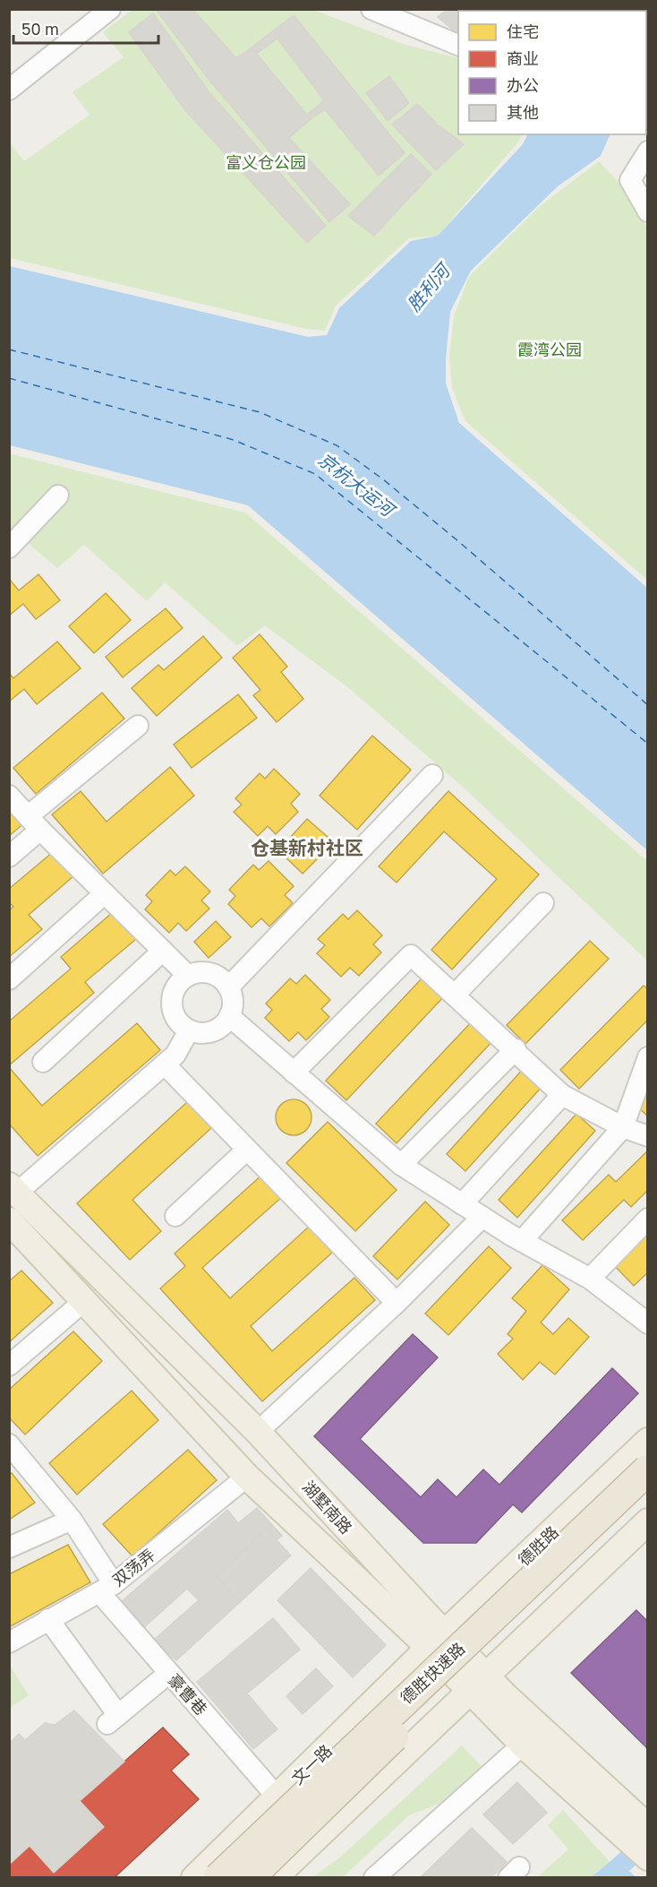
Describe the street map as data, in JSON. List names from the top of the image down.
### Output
{
  "streets": {
    "highway": ["德胜快速路"],
    "main road": ["湖墅南路", "德胜路", "文一路"],
    "street": ["双荡弄", "豪曹巷"]
  },
  "crossings": [
    ["湖墅南路", "德胜路"],
    ["湖墅南路", "双荡弄"],
    ["湖墅南路", "文一路"],
    ["德胜路", "文一路"],
    ["双荡弄", "豪曹巷"],
    ["豪曹巷", "文一路"]
  ],
  "districts": ["仓基新村社区"],
  "water": ["胜利河", "京杭大运河"],
  "parks": ["富义仓公园", "霞湾公园"],
  "legend": [
    "住宅",
    "商业",
    "办公",
    "其他"
  ],
  "scale_bar": "50 m"
}
